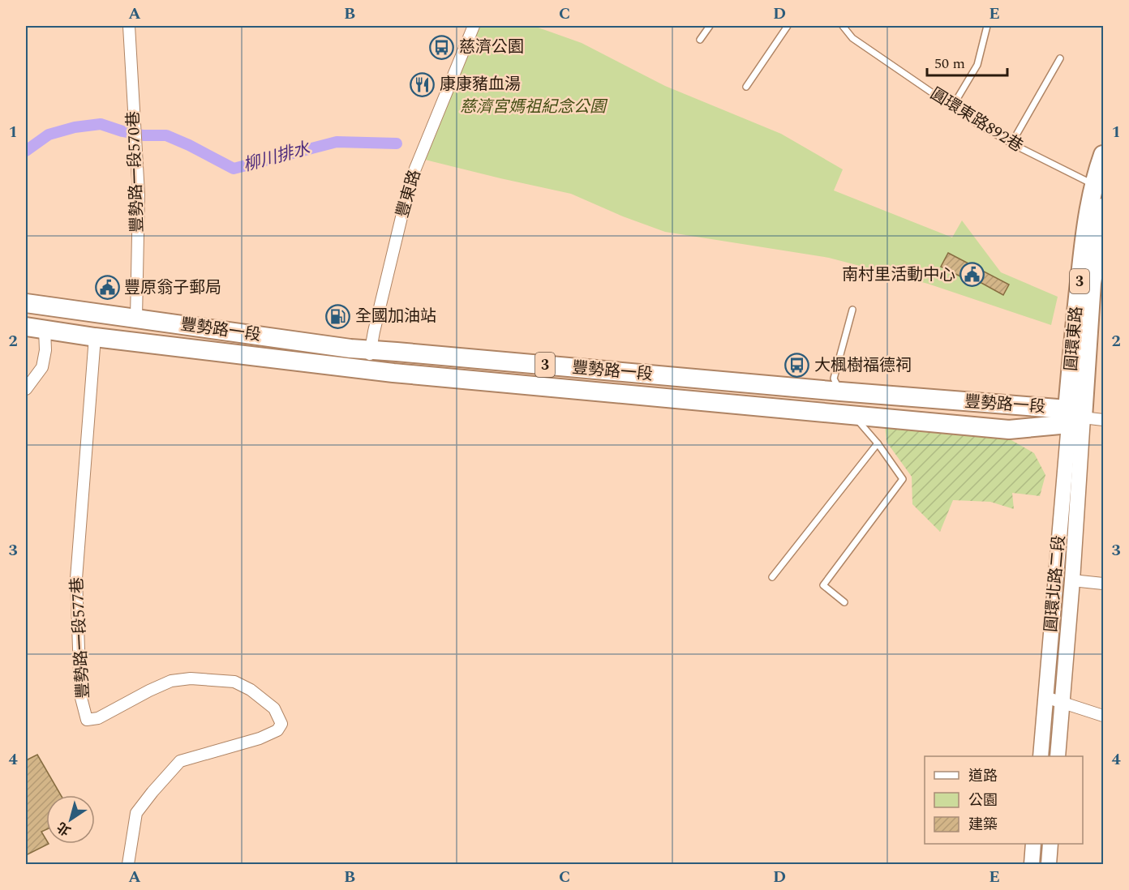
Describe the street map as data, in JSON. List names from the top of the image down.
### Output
{
  "streets": {
    "main road": ["3", "豐勢路一段", "圓環東路"],
    "street": [
      "豐勢路一段570巷",
      "豐東路",
      "圓環北路二段",
      "豐勢路一段577巷"
    ],
    "lane": ["圓環東路892巷"]
  },
  "crossings": [
    ["圓環東路892巷", "圓環東路"],
    ["豐勢路一段570巷", "豐勢路一段"],
    ["豐東路", "豐勢路一段"],
    ["豐勢路一段", "圓環東路"],
    ["豐勢路一段", "圓環北路二段"],
    ["豐勢路一段", "豐勢路一段577巷"],
    ["圓環東路", "圓環北路二段"]
  ],
  "water": ["柳川排水"],
  "parks": ["慈濟宮媽祖紀念公園"],
  "places": {
    "bus stop": ["慈濟公園", "大楓樹福德祠"],
    "restaurant": ["康康豬血湯"],
    "public building": ["南村里活動中心", "豐原翁子郵局"],
    "fuel station": ["全國加油站"]
  },
  "legend": ["道路", "公園", "建築"],
  "scale_bar": "50 m",
  "north": "bottom left",
  "grid": {
    "columns": [
      "A",
      "B",
      "C",
      "D",
      "E"
    ],
    "rows": [
      "1",
      "2",
      "3",
      "4"
    ]
  }
}
